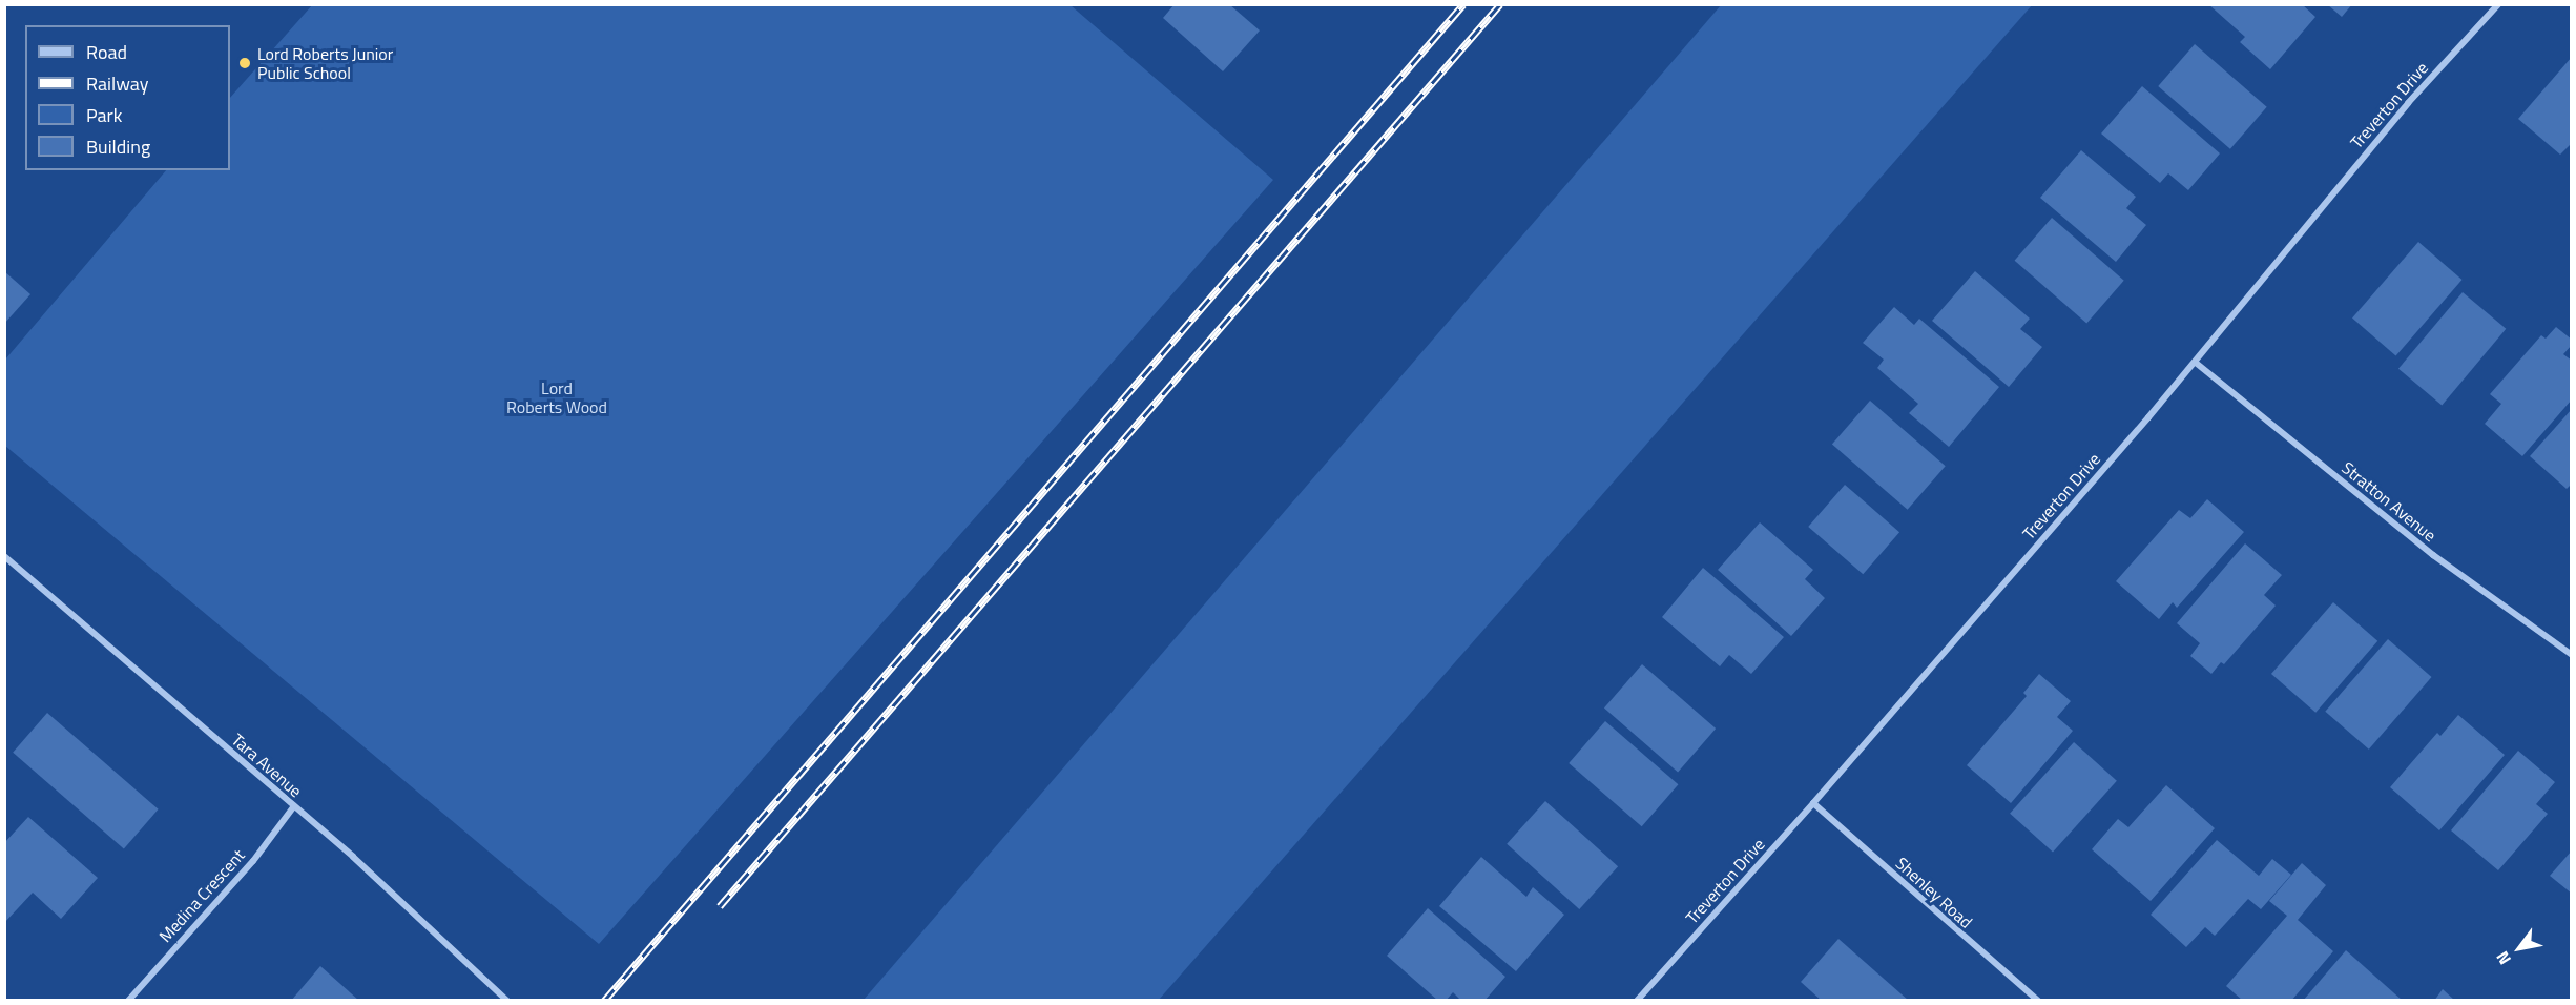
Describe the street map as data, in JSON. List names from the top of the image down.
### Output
{
  "streets": {
    "street": [
      "Treverton Drive",
      "Stratton Avenue",
      "Tara Avenue",
      "Shenley Road",
      "Medina Crescent"
    ]
  },
  "crossings": [
    ["Treverton Drive", "Stratton Avenue"],
    ["Treverton Drive", "Shenley Road"],
    ["Tara Avenue", "Medina Crescent"]
  ],
  "parks": ["Lord Roberts Wood"],
  "places": ["Lord Roberts Junior Public School"],
  "legend": [
    "Road",
    "Railway",
    "Park",
    "Building"
  ],
  "north": "bottom left"
}
